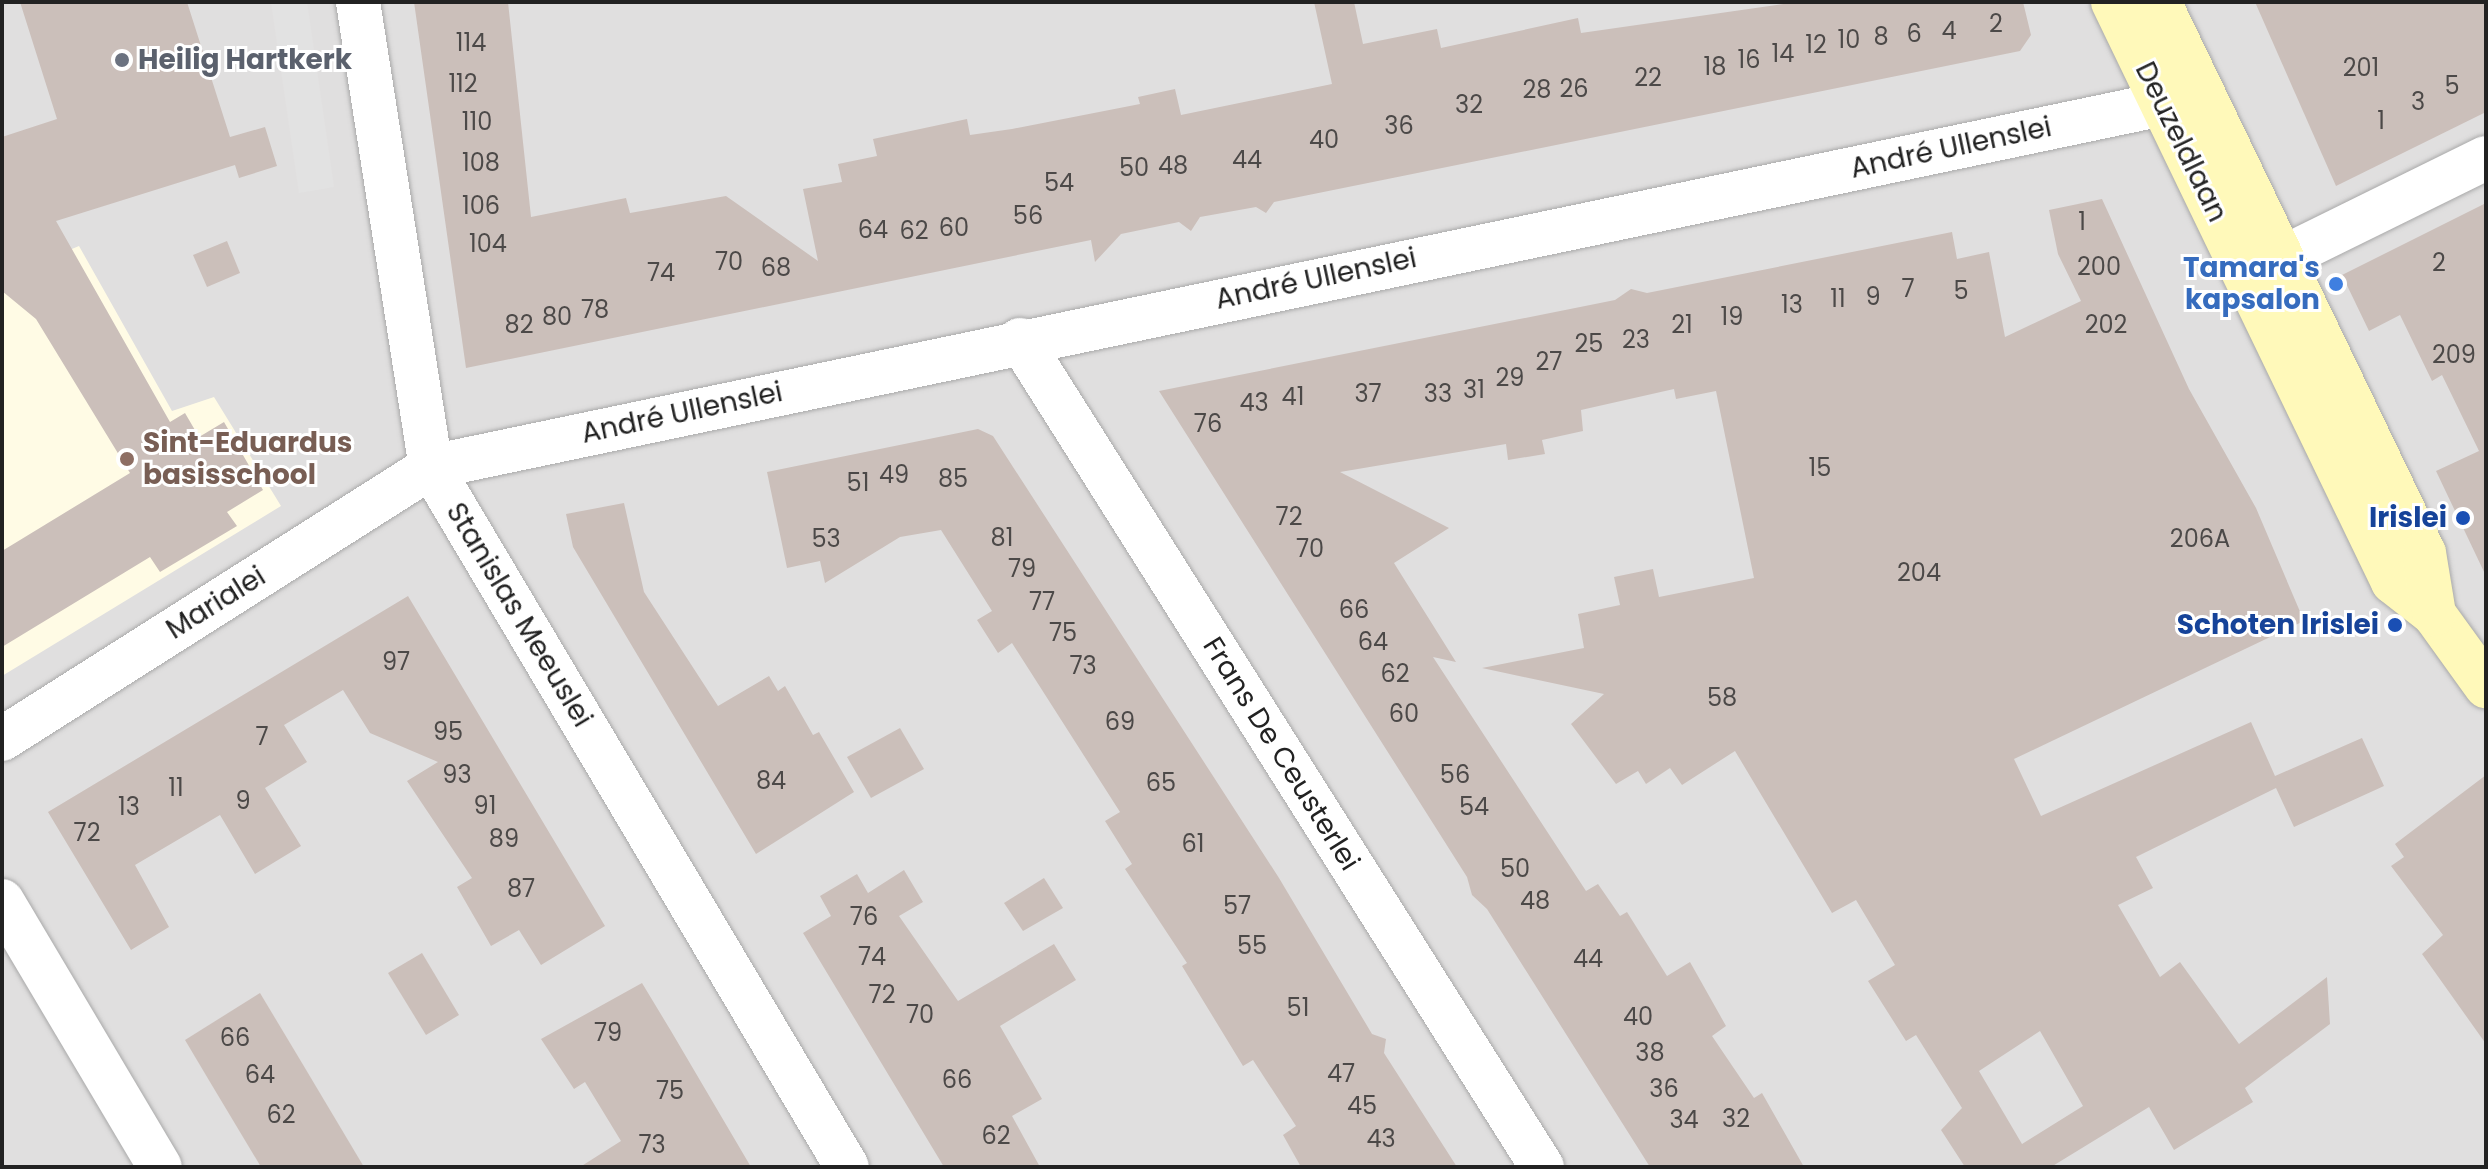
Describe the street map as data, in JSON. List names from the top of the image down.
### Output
{
  "streets": {
    "street": [
      "Deuzeldlaan",
      "André Ullenslei",
      "Marialei",
      "Stanislas Meeuslei",
      "Frans De Ceusterlei"
    ]
  },
  "crossings": [
    ["Deuzeldlaan", "André Ullenslei"],
    ["André Ullenslei", "Marialei"],
    ["André Ullenslei", "Stanislas Meeuslei"],
    ["André Ullenslei", "Frans De Ceusterlei"],
    ["Marialei", "Stanislas Meeuslei"]
  ],
  "places": [
    "Heilig Hartkerk",
    "Tamara's kapsalon",
    "Sint-Eduardus basisschool",
    "Irislei",
    "Schoten Irislei"
  ],
  "house_numbers": [
    "2",
    "4",
    "6",
    "8",
    "10",
    "114",
    "12",
    "14",
    "16",
    "18",
    "201",
    "22",
    "112",
    "5",
    "26",
    "28",
    "3",
    "32",
    "1",
    "110",
    "36",
    "40",
    "44",
    "108",
    "48",
    "50",
    "54",
    "106",
    "56",
    "1",
    "60",
    "64",
    "62",
    "104",
    "70",
    "2",
    "200",
    "68",
    "74",
    "7",
    "5",
    "9",
    "11",
    "13",
    "78",
    "80",
    "19",
    "82",
    "21",
    "202",
    "23",
    "25",
    "209",
    "27",
    "29",
    "31",
    "37",
    "33",
    "41",
    "43",
    "76",
    "15",
    "49",
    "85",
    "51",
    "72",
    "81",
    "53",
    "206A",
    "70",
    "79",
    "204",
    "77",
    "66",
    "75",
    "64",
    "97",
    "73",
    "62",
    "58",
    "60",
    "69",
    "95",
    "7",
    "93",
    "56",
    "84",
    "65",
    "11",
    "9",
    "91",
    "13",
    "54",
    "72",
    "89",
    "61",
    "50",
    "87",
    "48",
    "57",
    "76",
    "55",
    "74",
    "44",
    "72",
    "51",
    "70",
    "40",
    "79",
    "66",
    "38",
    "47",
    "64",
    "66",
    "36",
    "75",
    "45",
    "62",
    "32",
    "34",
    "62",
    "43",
    "73"
  ]
}
